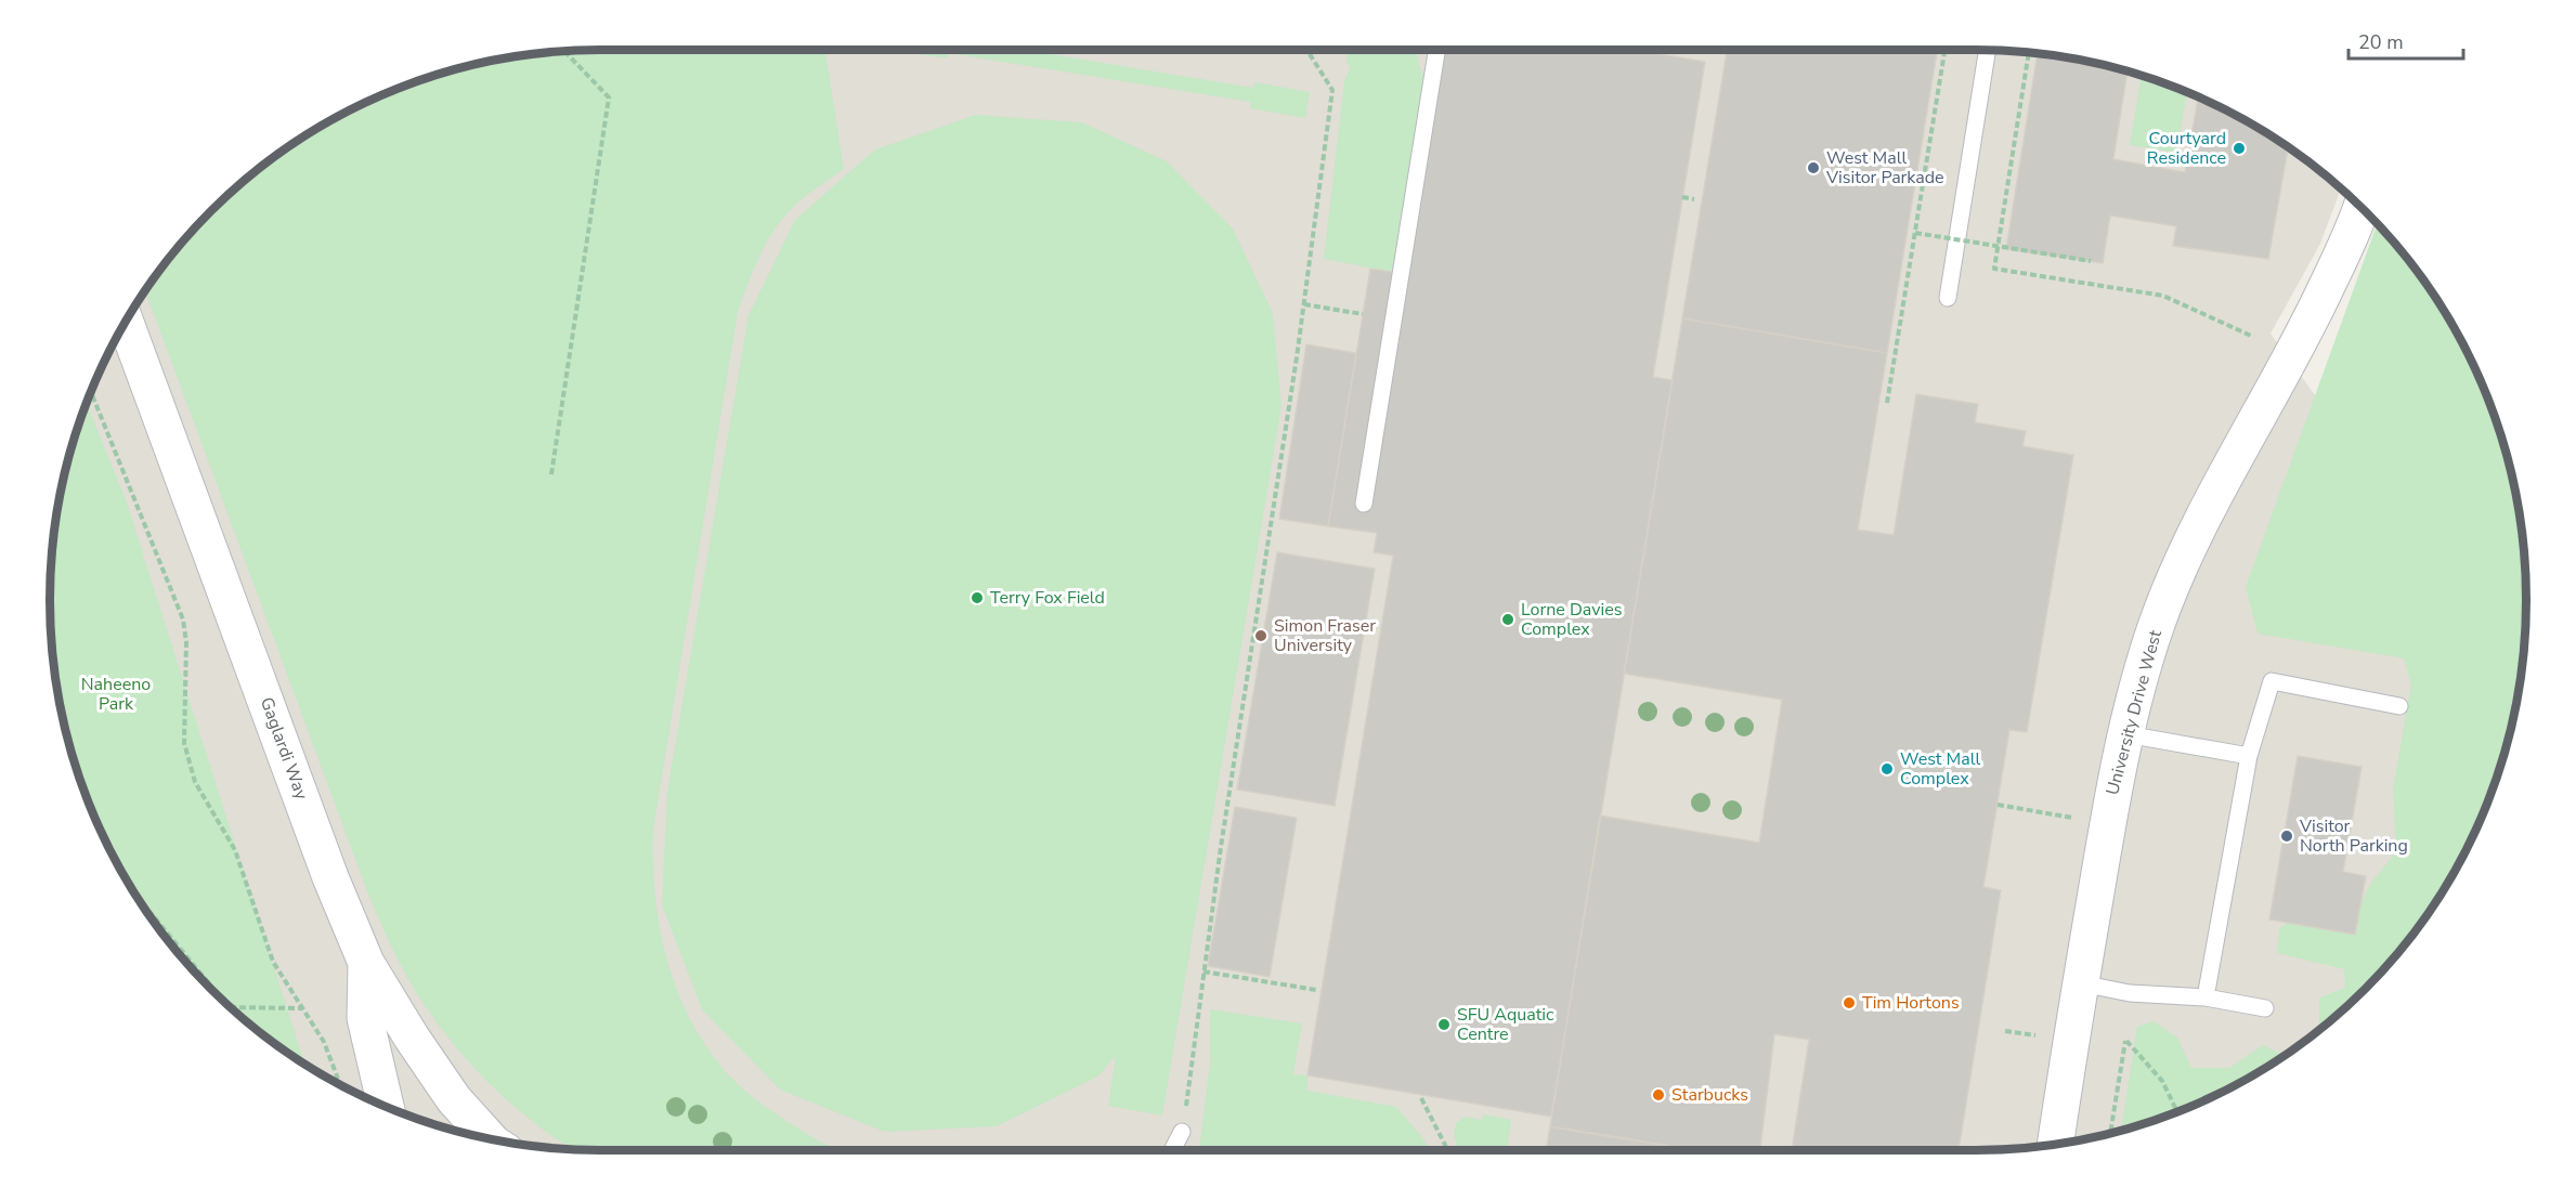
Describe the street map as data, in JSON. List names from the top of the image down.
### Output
{
  "streets": {
    "street": ["University Drive West", "Gaglardi Way"]
  },
  "parks": ["Naheeno Park"],
  "places": [
    "Courtyard Residence",
    "West Mall Visitor Parkade",
    "Terry Fox Field",
    "Lorne Davies Complex",
    "Simon Fraser University",
    "West Mall Complex",
    "Visitor North Parking",
    "Tim Hortons",
    "SFU Aquatic Centre",
    "Starbucks"
  ],
  "scale_bar": "20 m"
}
